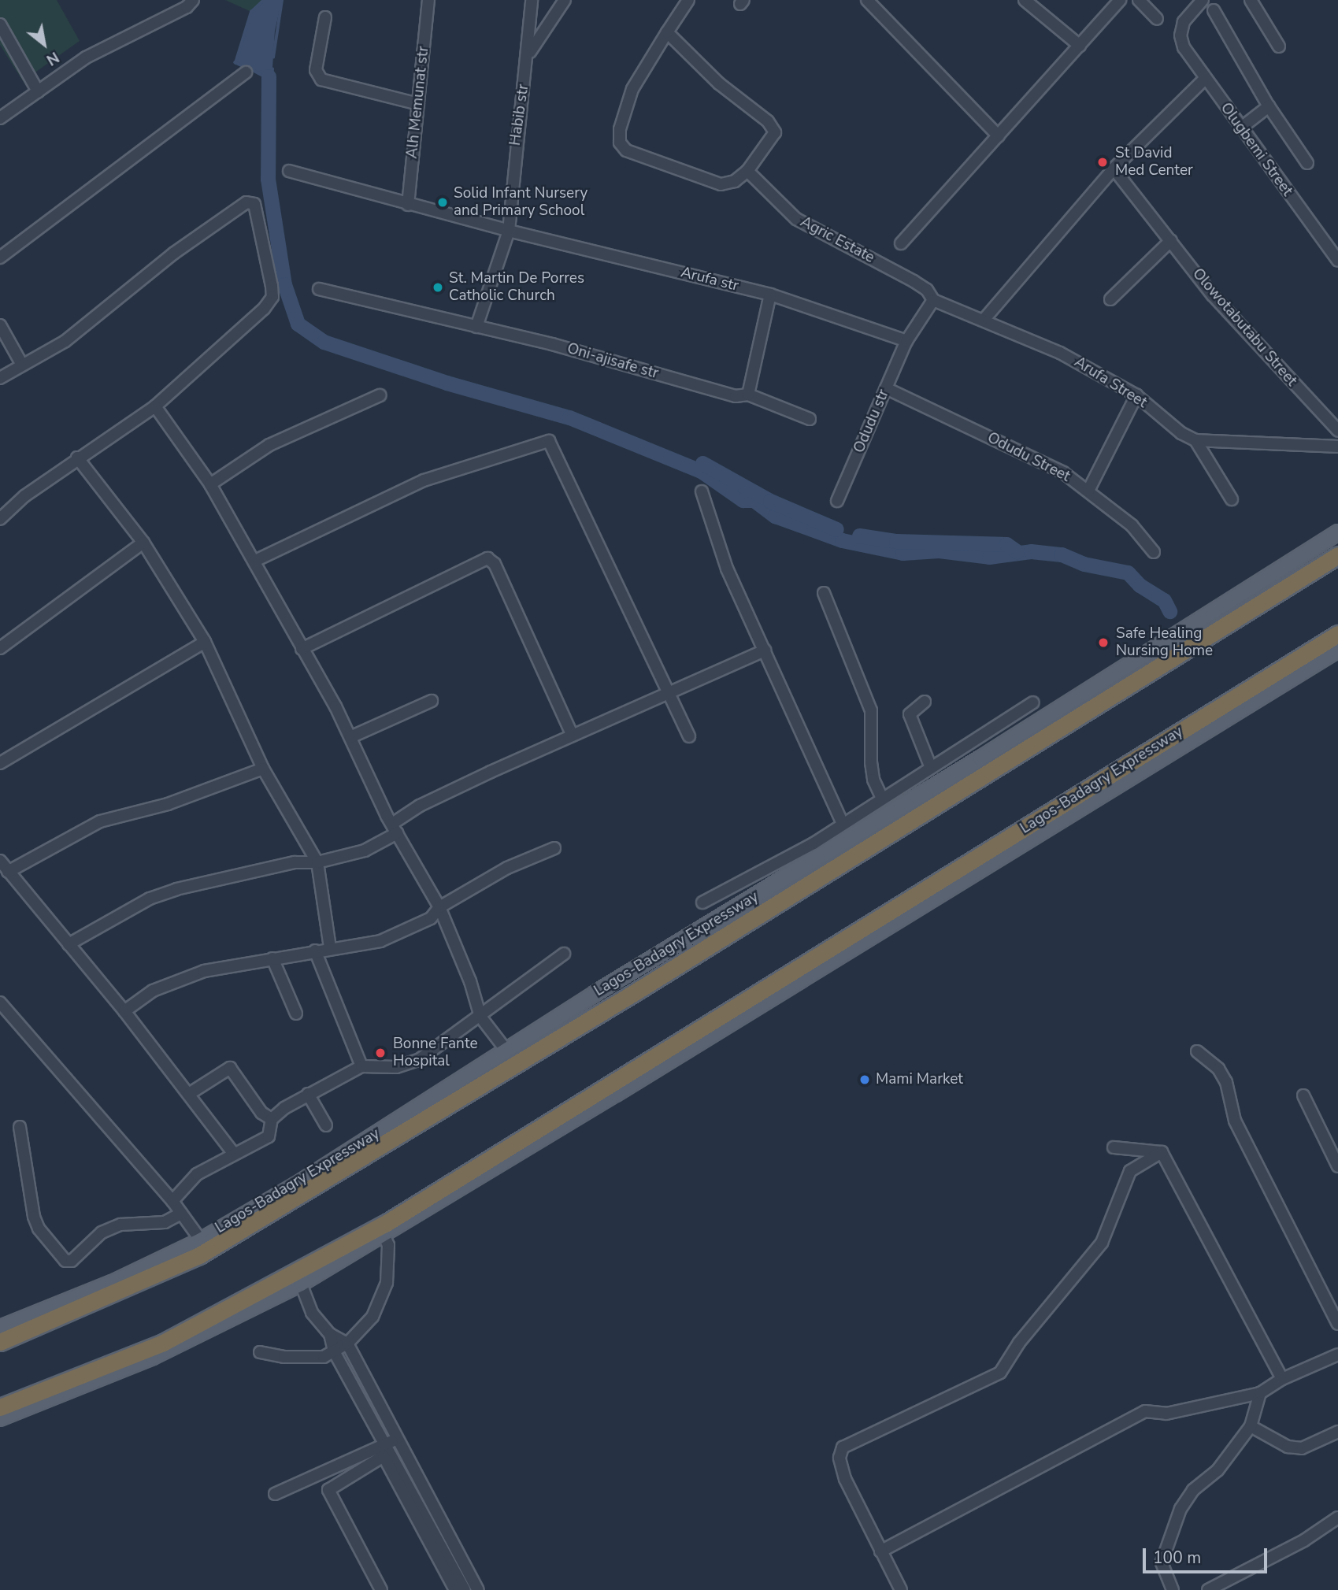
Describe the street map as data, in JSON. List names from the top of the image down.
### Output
{
  "streets": {
    "highway": ["Lagos-Badagry Expressway"],
    "street": [
      "Alh Memunat str",
      "Habib str",
      "Olugbemi Street",
      "Agric Estate",
      "Arufa str",
      "Olowotabutabu Street",
      "Oni-ajisafe str",
      "Arufa Street",
      "Odudu str",
      "Odudu Street"
    ]
  },
  "crossings": [
    ["Habib str", "Arufa str"],
    ["Agric Estate", "Arufa Street"],
    ["Arufa str", "Odudu str"],
    ["Odudu str", "Odudu Street"]
  ],
  "places": [
    "St David Med Center",
    "Solid Infant Nursery and Primary School",
    "St. Martin De Porres Catholic Church",
    "Safe Healing Nursing Home",
    "Bonne Fante Hospital",
    "Mami Market"
  ],
  "scale_bar": "100 m",
  "north": "bottom right"
}
